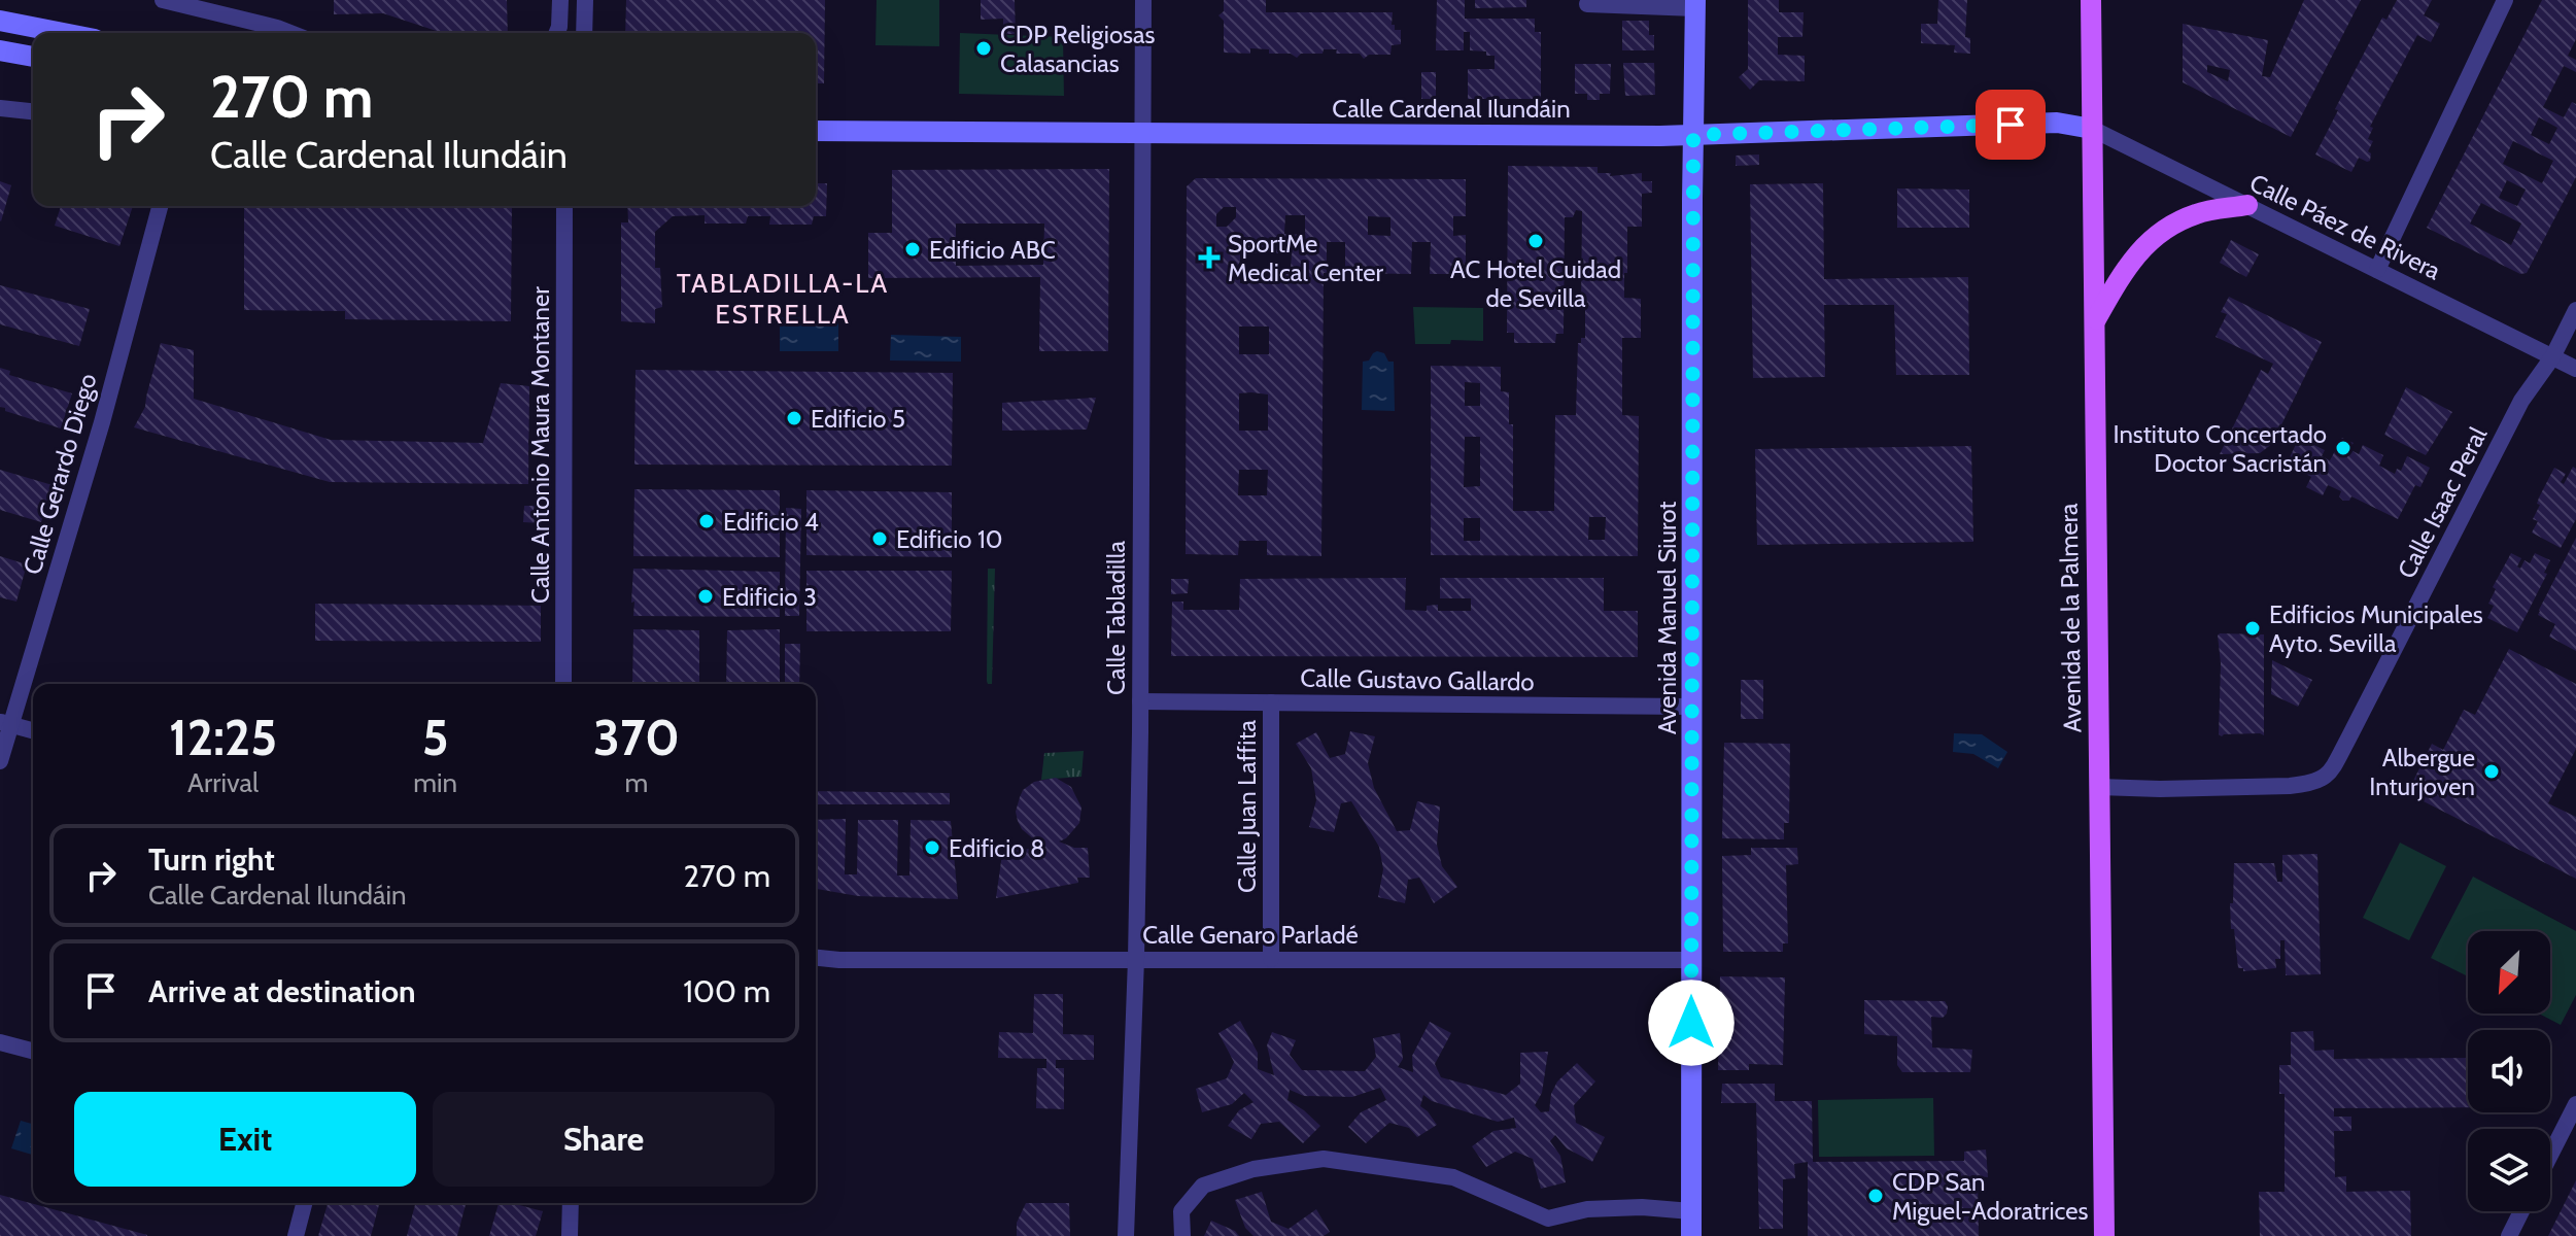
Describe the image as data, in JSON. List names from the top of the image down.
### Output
{
  "streets": {
    "main road": ["Calle Cardenal Ilundáin", "Avenida Manuel Siurot", "Avenida de la Palmera"],
    "street": [
      "Calle Páez de Rivera",
      "Calle Antonio Maura Montaner",
      "Calle Gerardo Diego",
      "Calle Isaac Peral",
      "Calle Tabladilla",
      "Calle Gustavo Gallardo",
      "Calle Juan Laffita",
      "Calle Genaro Parladé"
    ]
  },
  "crossings": [
    ["Calle Cardenal Ilundáin", "Calle Páez de Rivera"],
    ["Calle Cardenal Ilundáin", "Calle Tabladilla"],
    ["Calle Cardenal Ilundáin", "Avenida Manuel Siurot"],
    ["Calle Cardenal Ilundáin", "Avenida de la Palmera"],
    ["Calle Páez de Rivera", "Calle Isaac Peral"],
    ["Calle Páez de Rivera", "Avenida de la Palmera"],
    ["Calle Isaac Peral", "Avenida de la Palmera"],
    ["Calle Tabladilla", "Calle Gustavo Gallardo"],
    ["Calle Tabladilla", "Calle Genaro Parladé"],
    ["Avenida Manuel Siurot", "Calle Gustavo Gallardo"],
    ["Avenida Manuel Siurot", "Calle Genaro Parladé"],
    ["Calle Gustavo Gallardo", "Calle Juan Laffita"],
    ["Calle Juan Laffita", "Calle Genaro Parladé"]
  ],
  "districts": ["TABLADILLA-LA ESTRELLA"],
  "places": {
    "other": [
      "CDP Religiosas Calasancias",
      "AC Hotel Cuidad de Sevilla",
      "Edificio ABC",
      "Edificio 5",
      "Instituto Concertado Doctor Sacristán",
      "Edificio 4",
      "Edificio 10",
      "Edificio 3",
      "Edificios Municipales Ayto. Sevilla",
      "Albergue Inturjoven",
      "Edificio 8",
      "CDP San Miguel-Adoratrices"
    ],
    "health": ["SportMe Medical Center"]
  },
  "north": "bottom left",
  "page": {
    "turn": ["270 m", "Calle Cardenal Ilundáin"],
    "eta": [
      "12:25",
      "Arrival",
      "5",
      "min",
      "370",
      "m"
    ],
    "list": [
      {
        "name": "Turn right",
        "note": "Calle Cardenal Ilundáin",
        "value": "270 m"
      },
      {
        "name": "Arrive at destination",
        "value": "100 m"
      }
    ],
    "buttons": ["Exit", "Share"]
  }
}
